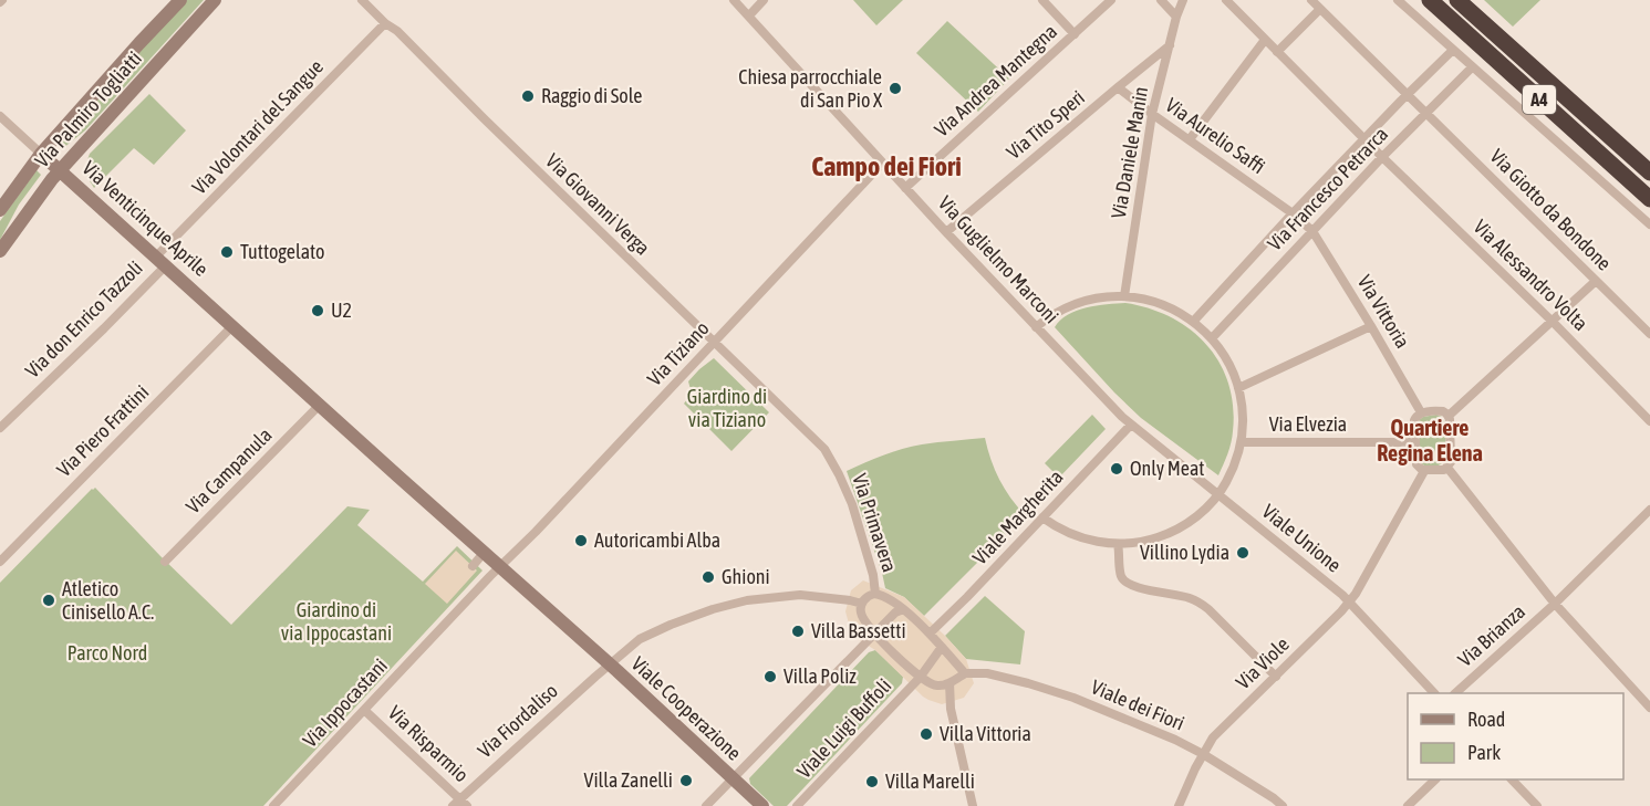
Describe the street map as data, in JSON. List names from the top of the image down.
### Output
{
  "streets": {
    "highway": ["A4"],
    "street": [
      "Via Andrea Mantegna",
      "Via Palmiro Togliatti",
      "Via Tito Speri",
      "Via Volontari del Sangue",
      "Via Aurelio Saffi",
      "Via Daniele Manin",
      "Via Francesco Petrarca",
      "Via Giovanni Verga",
      "Via Giotto da Bondone",
      "Via Venticinque Aprile",
      "Via Guglielmo Marconi",
      "Via Alessandro Volta",
      "Via Vittoria",
      "Via don Enrico Tazzoli",
      "Via Tiziano",
      "Via Elvezia",
      "Via Piero Frattini",
      "Via Campanula",
      "Viale Margherita",
      "Via Primavera",
      "Viale Unione",
      "Via Brianza",
      "Via Viole",
      "Via Ippocastani",
      "Viale dei Fiori",
      "Viale Cooperazione",
      "Via Fiordaliso",
      "Viale Luigi Buffoli",
      "Via Risparmio"
    ]
  },
  "crossings": [
    ["Via Andrea Mantegna", "Via Guglielmo Marconi"],
    ["Via Palmiro Togliatti", "Via Venticinque Aprile"],
    ["Via Tito Speri", "Via Aurelio Saffi"],
    ["Via Tito Speri", "Via Daniele Manin"],
    ["Via Tito Speri", "Via Guglielmo Marconi"],
    ["Via Volontari del Sangue", "Via Giovanni Verga"],
    ["Via Volontari del Sangue", "Via Venticinque Aprile"],
    ["Via Volontari del Sangue", "Via don Enrico Tazzoli"],
    ["Via Aurelio Saffi", "Via Daniele Manin"],
    ["Via Aurelio Saffi", "Via Francesco Petrarca"],
    ["Via Aurelio Saffi", "Via Vittoria"],
    ["Via Francesco Petrarca", "Via Giotto da Bondone"],
    ["Via Francesco Petrarca", "Via Alessandro Volta"],
    ["Via Francesco Petrarca", "Via Vittoria"],
    ["Via Giovanni Verga", "Via Tiziano"],
    ["Via Giovanni Verga", "Via Primavera"],
    ["Via Venticinque Aprile", "Via don Enrico Tazzoli"],
    ["Via Venticinque Aprile", "Via Piero Frattini"],
    ["Via Venticinque Aprile", "Via Campanula"],
    ["Via Venticinque Aprile", "Viale Cooperazione"],
    ["Via Guglielmo Marconi", "Via Tiziano"],
    ["Via Guglielmo Marconi", "Viale Margherita"],
    ["Via Guglielmo Marconi", "Viale Unione"],
    ["Via Tiziano", "Via Ippocastani"],
    ["Via Tiziano", "Viale Cooperazione"],
    ["Viale Margherita", "Viale Unione"],
    ["Viale Unione", "Via Viole"],
    ["Via Viole", "Viale dei Fiori"],
    ["Via Ippocastani", "Viale Cooperazione"],
    ["Via Ippocastani", "Via Risparmio"],
    ["Viale Cooperazione", "Via Fiordaliso"],
    ["Via Fiordaliso", "Via Risparmio"]
  ],
  "districts": ["Campo dei Fiori", "Quartiere Regina Elena"],
  "parks": ["Giardino di via Tiziano", "Giardino di via Ippocastani", "Parco Nord"],
  "places": [
    "Chiesa parrocchiale di San Pio X",
    "Raggio di Sole",
    "Tuttogelato",
    "U2",
    "Only Meat",
    "Autoricambi Alba",
    "Villino Lydia",
    "Ghioni",
    "Atletico Cinisello A.C.",
    "Villa Bassetti",
    "Villa Poliz",
    "Villa Vittoria",
    "Villa Zanelli",
    "Villa Marelli"
  ],
  "legend": ["Road", "Park"]
}
